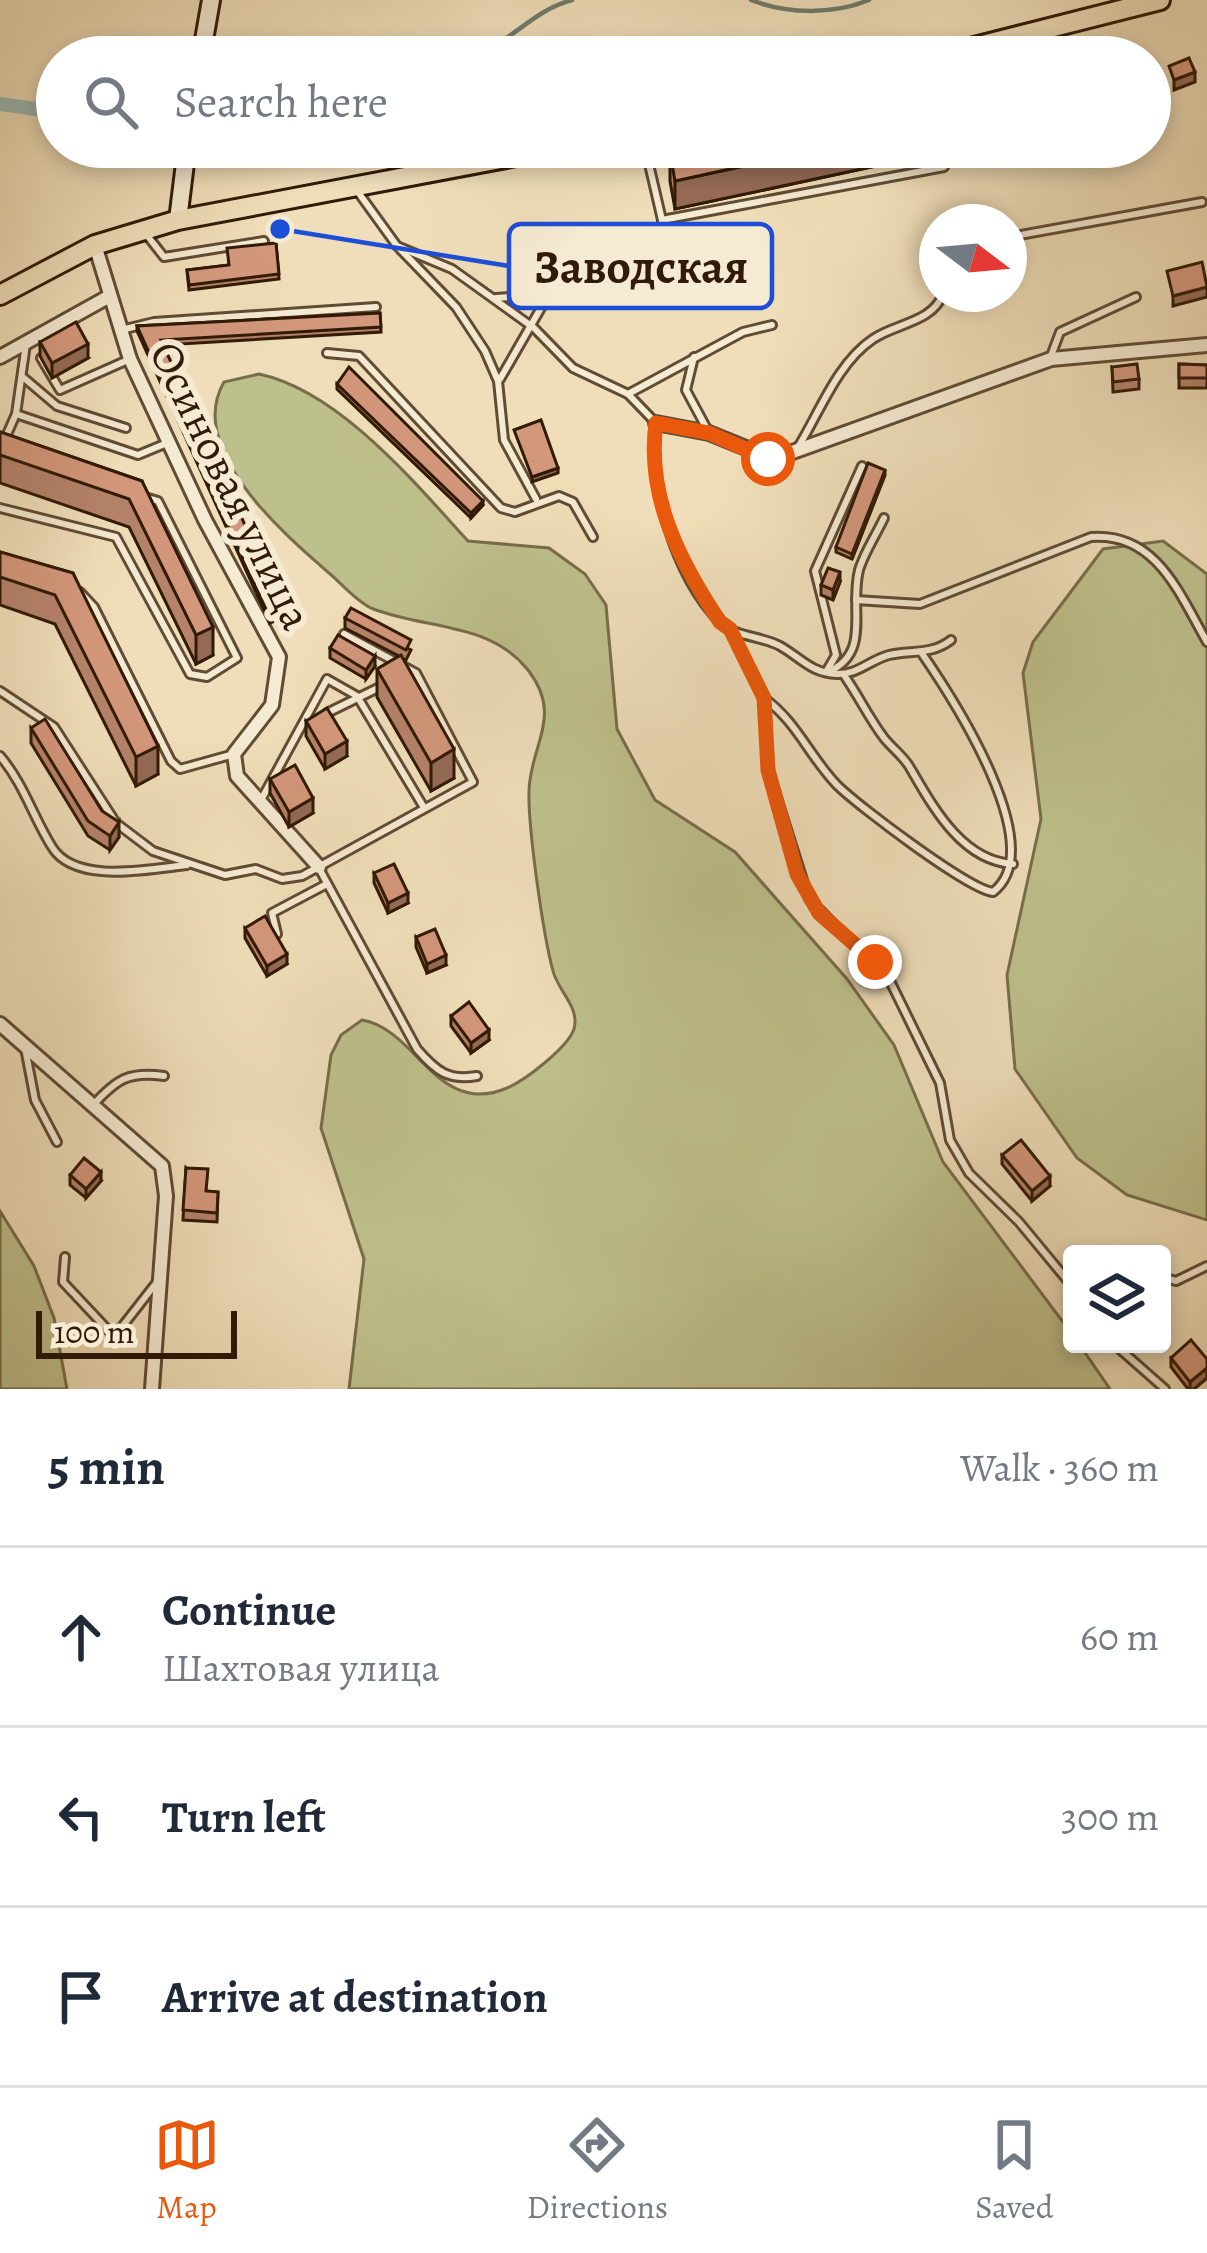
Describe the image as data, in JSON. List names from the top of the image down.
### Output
{
  "streets": {
    "street": ["Осиновая улица"]
  },
  "places": ["Заводская"],
  "scale_bar": "100 m",
  "north": "right",
  "page": {
    "search": "Search here",
    "scale": "100 m",
    "heading": ["5 min", "Walk · 360 m"],
    "list": [
      ["Continue", "Шахтовая улица", "60 m"],
      ["Turn left", "300 m"],
      "Arrive at destination"
    ],
    "nav": ["Map", "Directions", "Saved"]
  }
}
